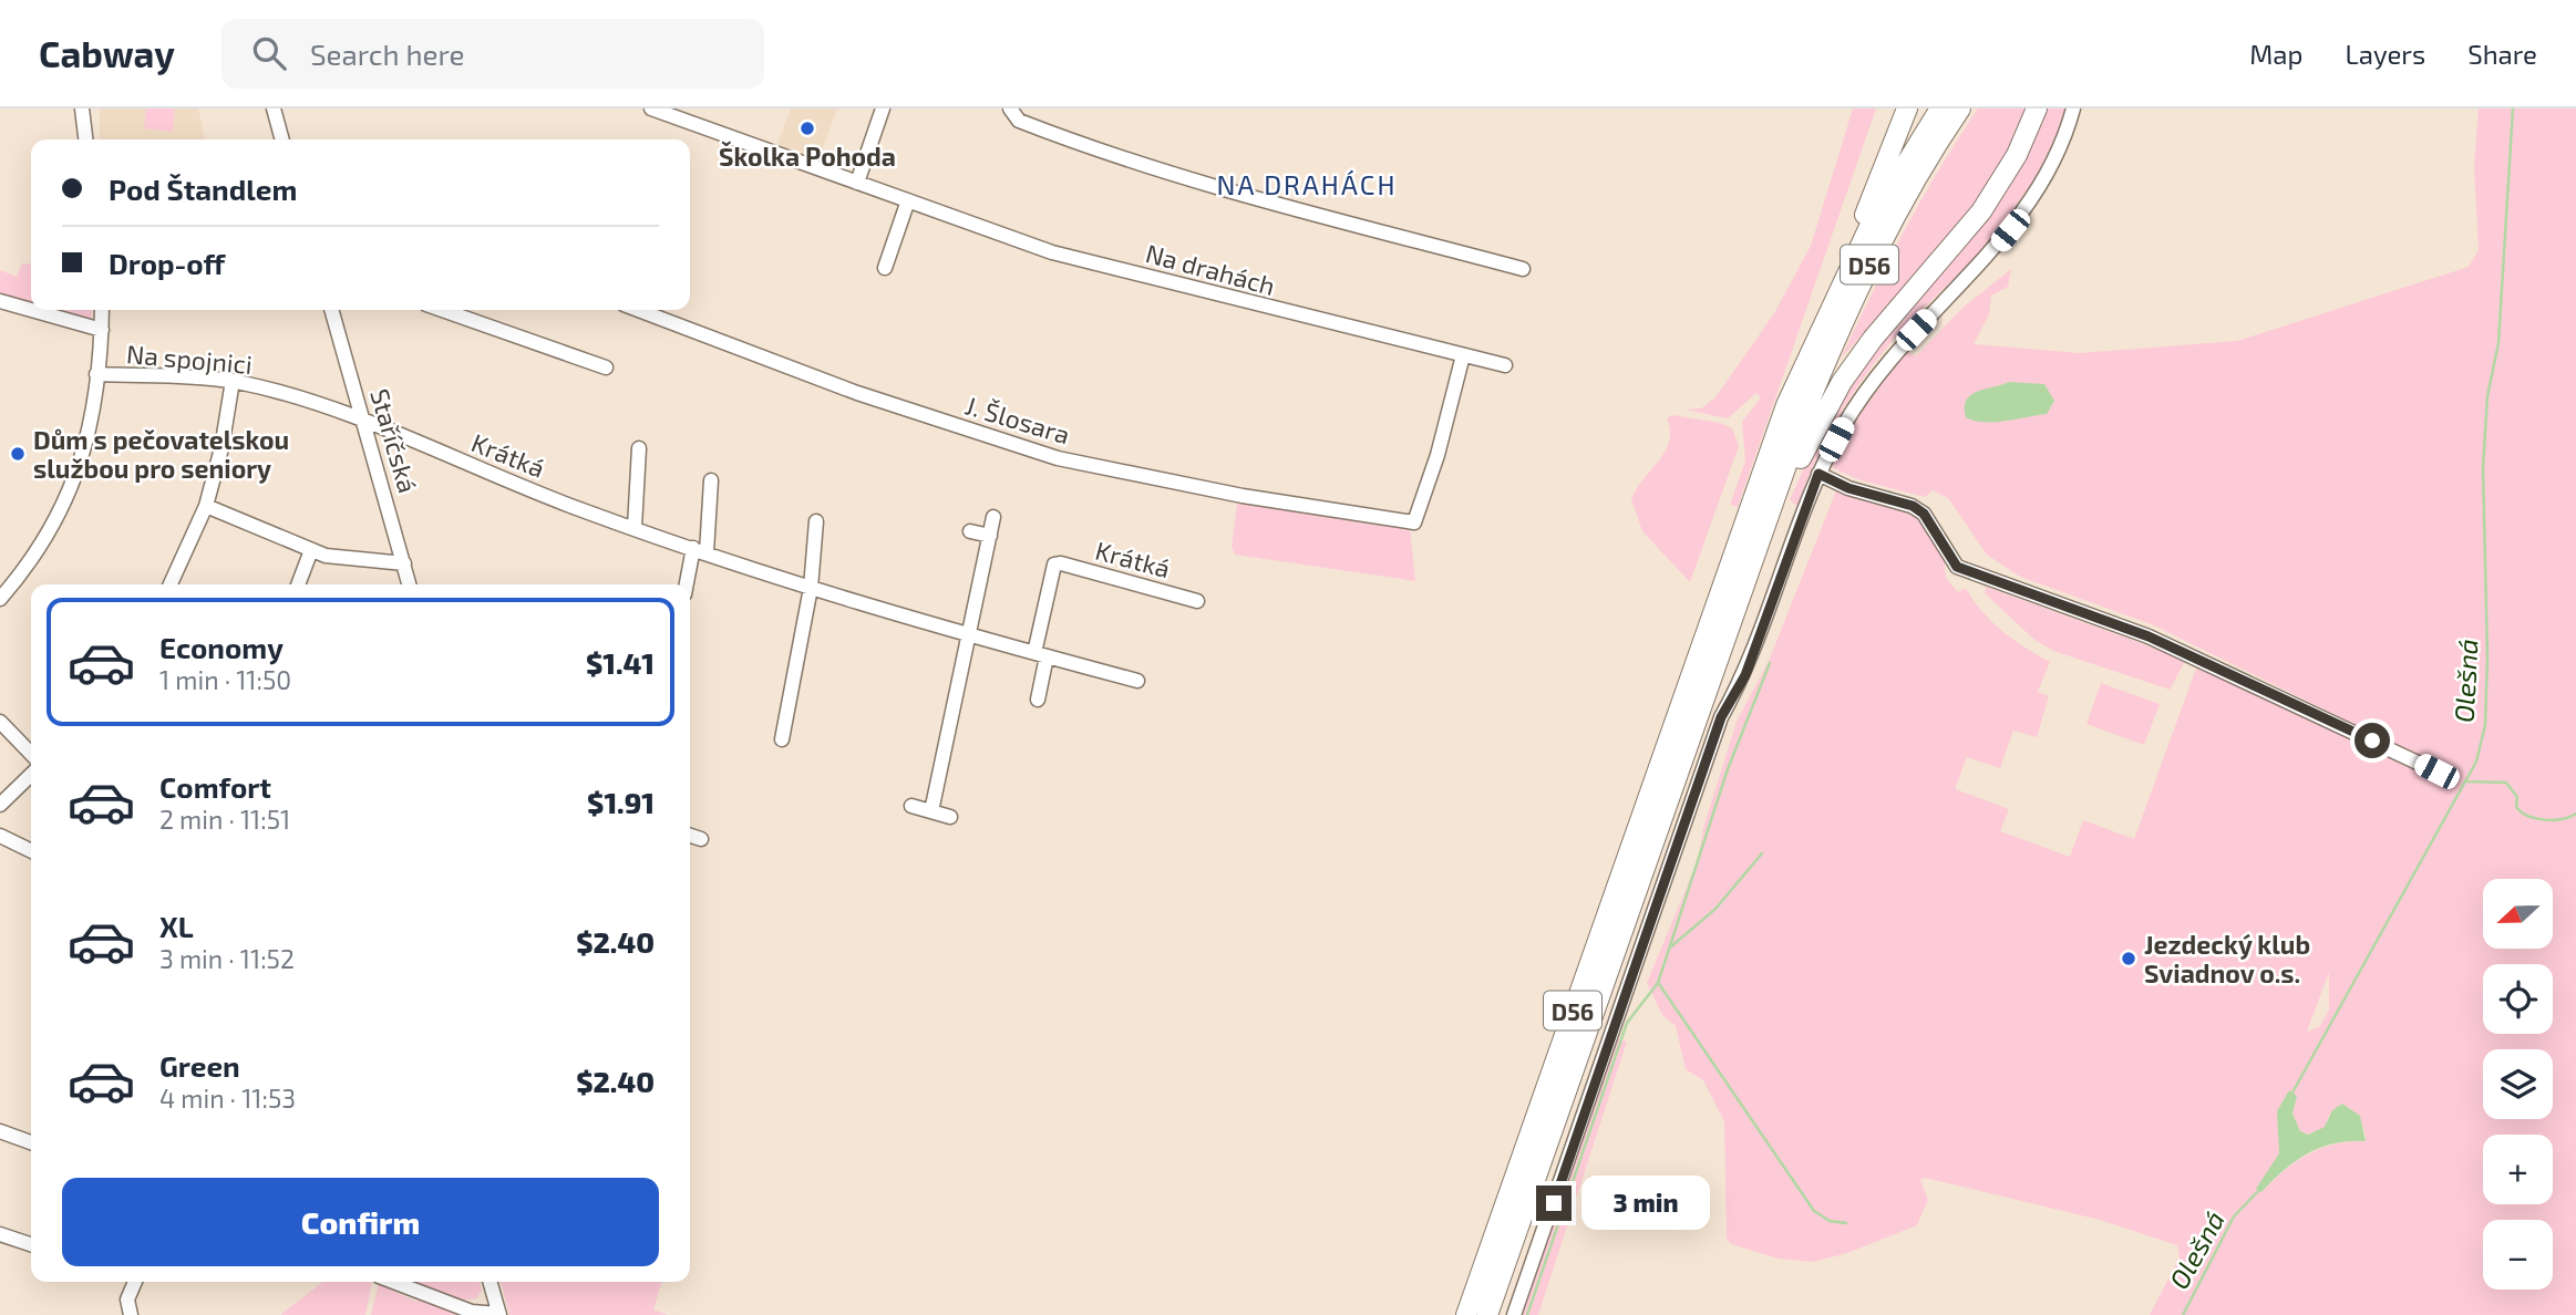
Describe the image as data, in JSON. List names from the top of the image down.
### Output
{
  "streets": {
    "highway": ["D56"],
    "street": [
      "Na drahách",
      "Na spojnici",
      "J. Šlosara",
      "Staříčská",
      "Krátká"
    ]
  },
  "crossings": [
    ["Na drahách", "J. Šlosara"],
    ["Na spojnici", "Staříčská"],
    ["Na spojnici", "Krátká"],
    ["Staříčská", "Krátká"]
  ],
  "districts": ["NA DRAHÁCH"],
  "water": ["Olešná"],
  "places": ["Školka Pohoda", "Dům s pečovatelskou službou pro seniory", "Jezdecký klub Sviadnov o.s."],
  "north": "left",
  "page": {
    "header": "Cabway",
    "search": "Search here",
    "nav": ["Map", "Layers", "Share"],
    "banner": ["Pod Štandlem", "Drop-off"],
    "list": [
      {
        "name": "Economy",
        "note": "1 min · 11:50",
        "value": "$1.41"
      },
      {
        "name": "Comfort",
        "note": "2 min · 11:51",
        "value": "$1.91"
      },
      {
        "name": "XL",
        "note": "3 min · 11:52",
        "value": "$2.40"
      },
      {
        "name": "Green",
        "note": "4 min · 11:53",
        "value": "$2.40"
      }
    ],
    "map_buttons": ["+", "−"],
    "buttons": "Confirm",
    "bubble": "3 min"
  }
}
